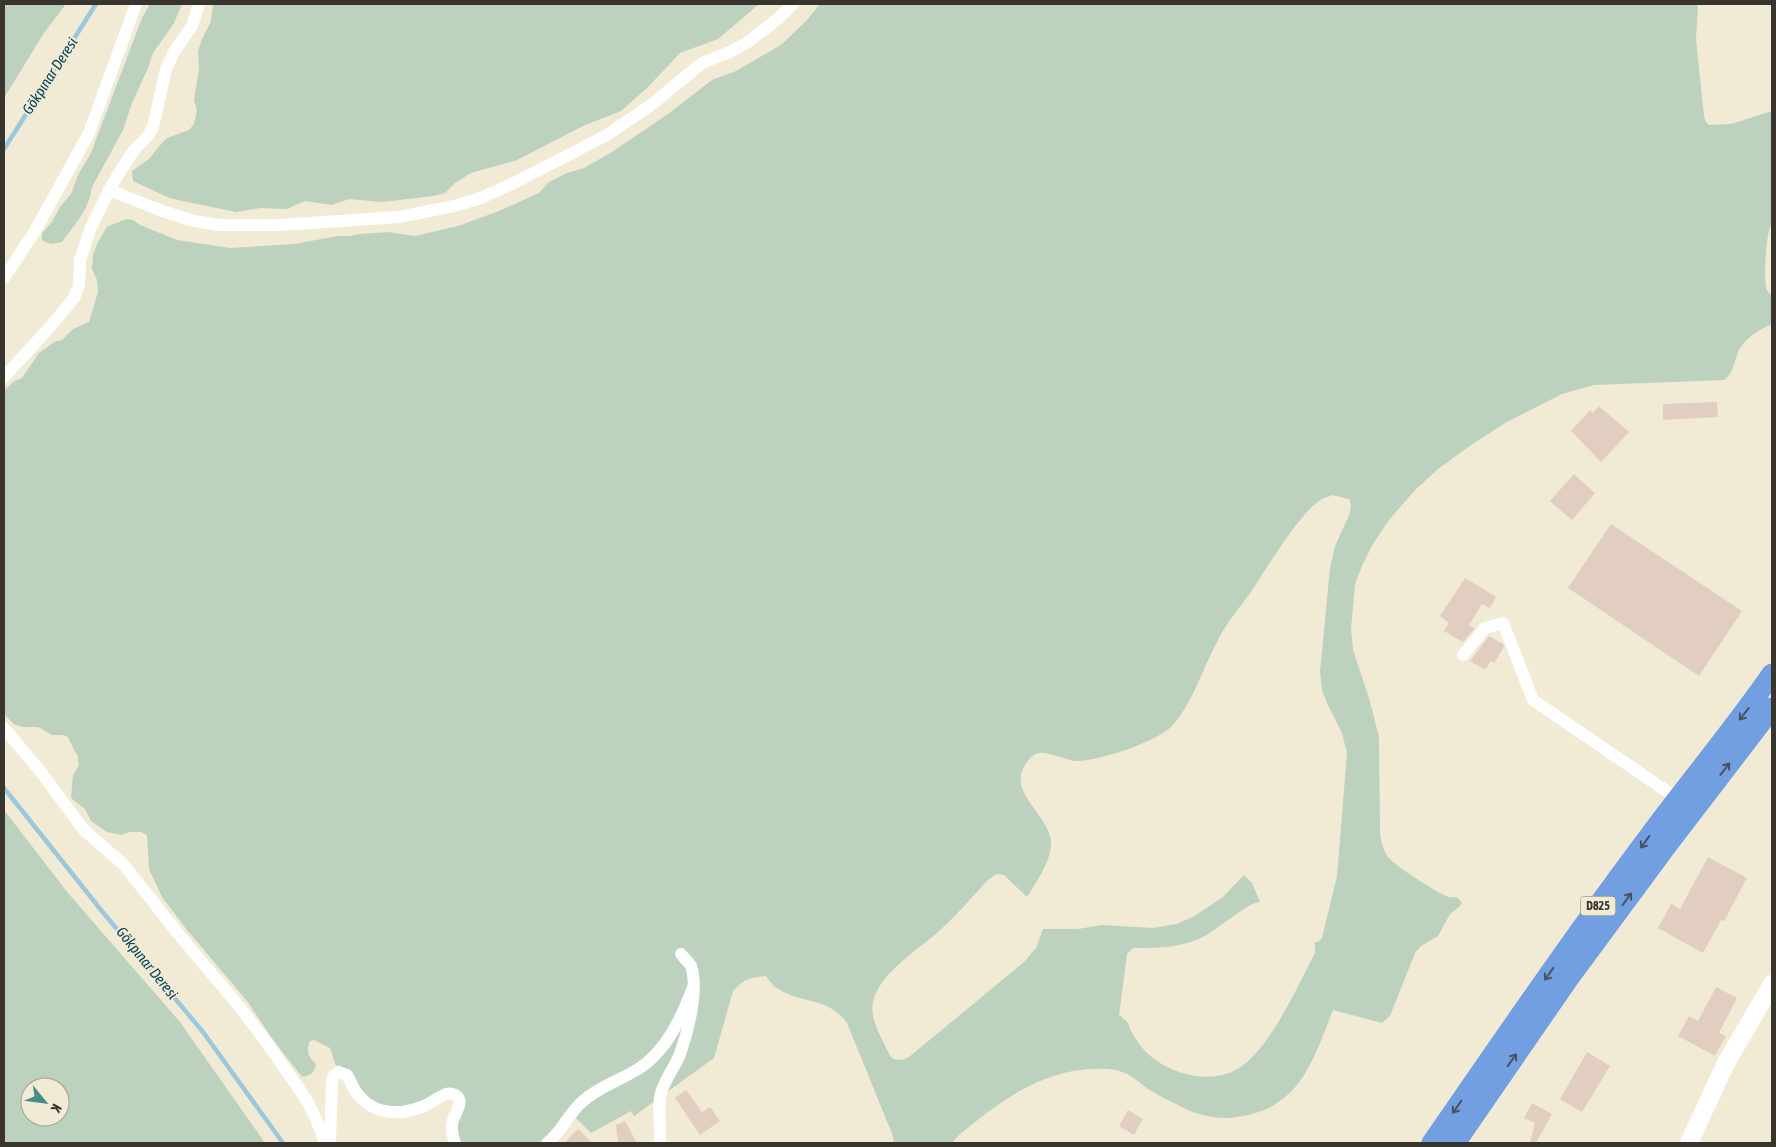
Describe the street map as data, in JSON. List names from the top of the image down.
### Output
{
  "streets": {
    "highway": ["D825"]
  },
  "water": ["Gökpınar Deresi"],
  "north": "bottom right"
}
